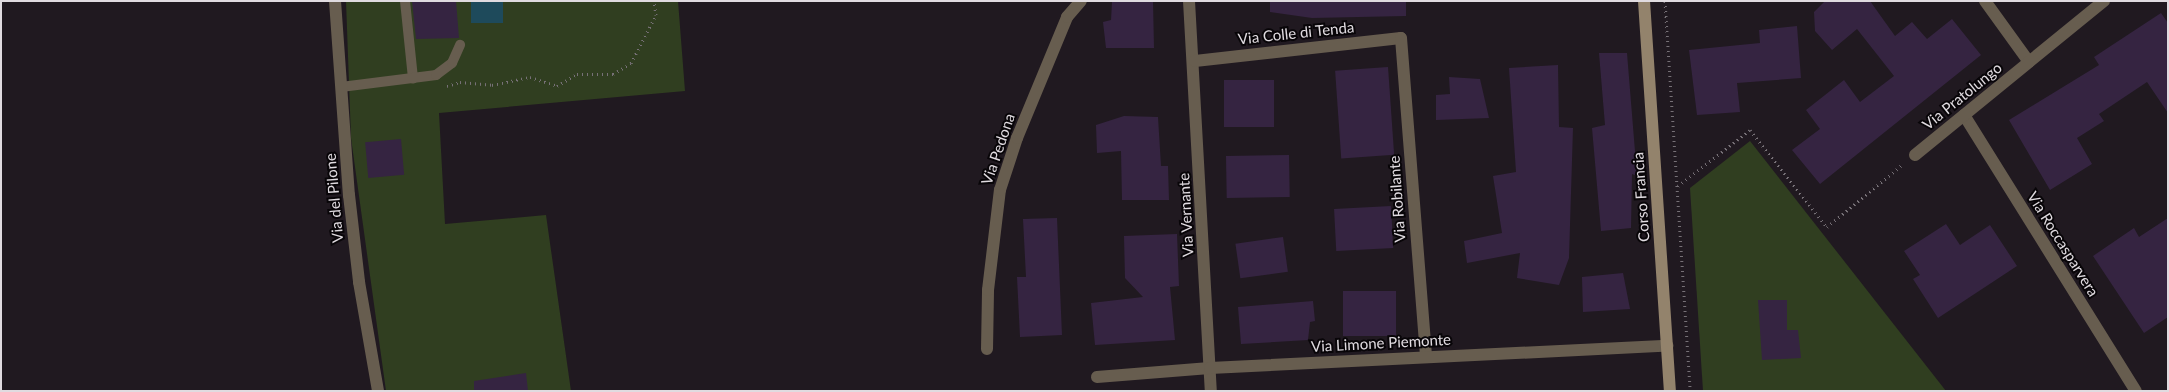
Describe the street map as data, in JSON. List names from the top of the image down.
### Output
{
  "streets": {
    "main road": ["Corso Francia"],
    "street": [
      "Via Colle di Tenda",
      "Via Pratolungo",
      "Via Pedona",
      "Via del Pilone",
      "Via Robilante",
      "Via Vernante",
      "Via Roccasparvera",
      "Via Limone Piemonte"
    ]
  },
  "crossings": [
    ["Via Colle di Tenda", "Via Robilante"],
    ["Via Colle di Tenda", "Via Vernante"],
    ["Via Pratolungo", "Via Roccasparvera"],
    ["Corso Francia", "Via Limone Piemonte"],
    ["Via Robilante", "Via Limone Piemonte"],
    ["Via Vernante", "Via Limone Piemonte"]
  ]
}
